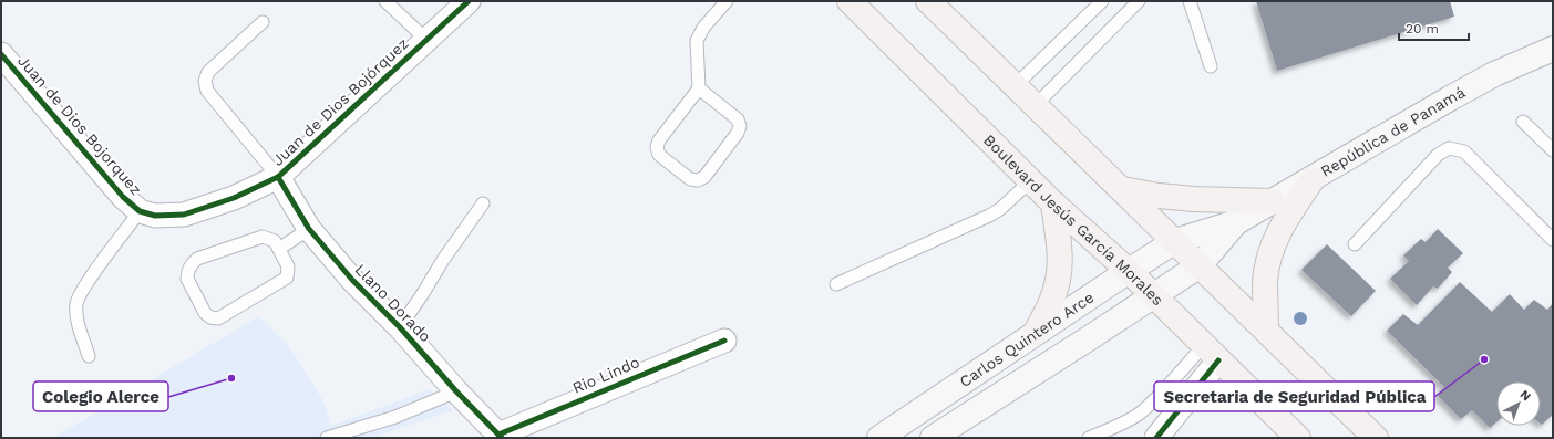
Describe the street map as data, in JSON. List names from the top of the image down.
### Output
{
  "streets": {
    "main road": ["República de Panamá", "Boulevard Jesús García Morales", "Carlos Quintero Arce"],
    "street": [
      "Juan de Dios Bojórquez",
      "Juan de Dios Bojorquez",
      "Llano Dorado",
      "Rio Lindo"
    ]
  },
  "crossings": [
    ["Juan de Dios Bojórquez", "Juan de Dios Bojorquez"],
    ["Juan de Dios Bojórquez", "Llano Dorado"],
    ["República de Panamá", "Carlos Quintero Arce"],
    ["Boulevard Jesús García Morales", "Carlos Quintero Arce"],
    ["Llano Dorado", "Rio Lindo"]
  ],
  "places": ["Secretaria de Seguridad Pública", "Colegio Alerce"],
  "scale_bar": "20 m",
  "north": "top right"
}
